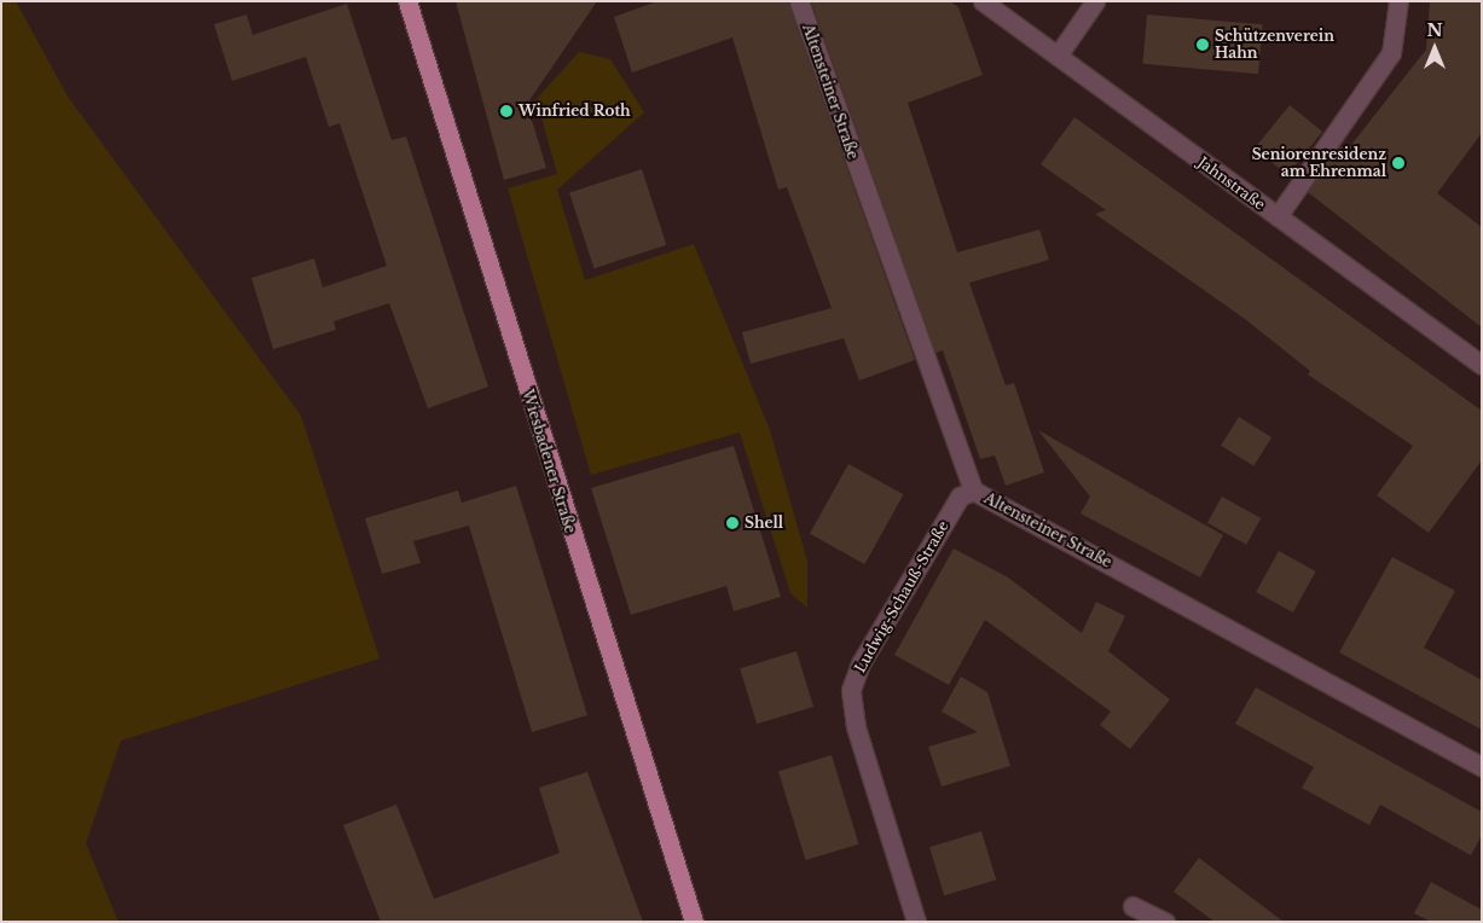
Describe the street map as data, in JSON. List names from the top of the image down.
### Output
{
  "streets": {
    "main road": ["Wiesbadener Straße"],
    "street": ["Altensteiner Straße", "Jahnstraße", "Ludwig-Schauß-Straße"]
  },
  "crossings": [
    ["Altensteiner Straße", "Ludwig-Schauß-Straße"]
  ],
  "places": [
    "Schützenverein Hahn",
    "Winfried Roth",
    "Seniorenresidenz am Ehrenmal",
    "Shell"
  ],
  "north": "top"
}
